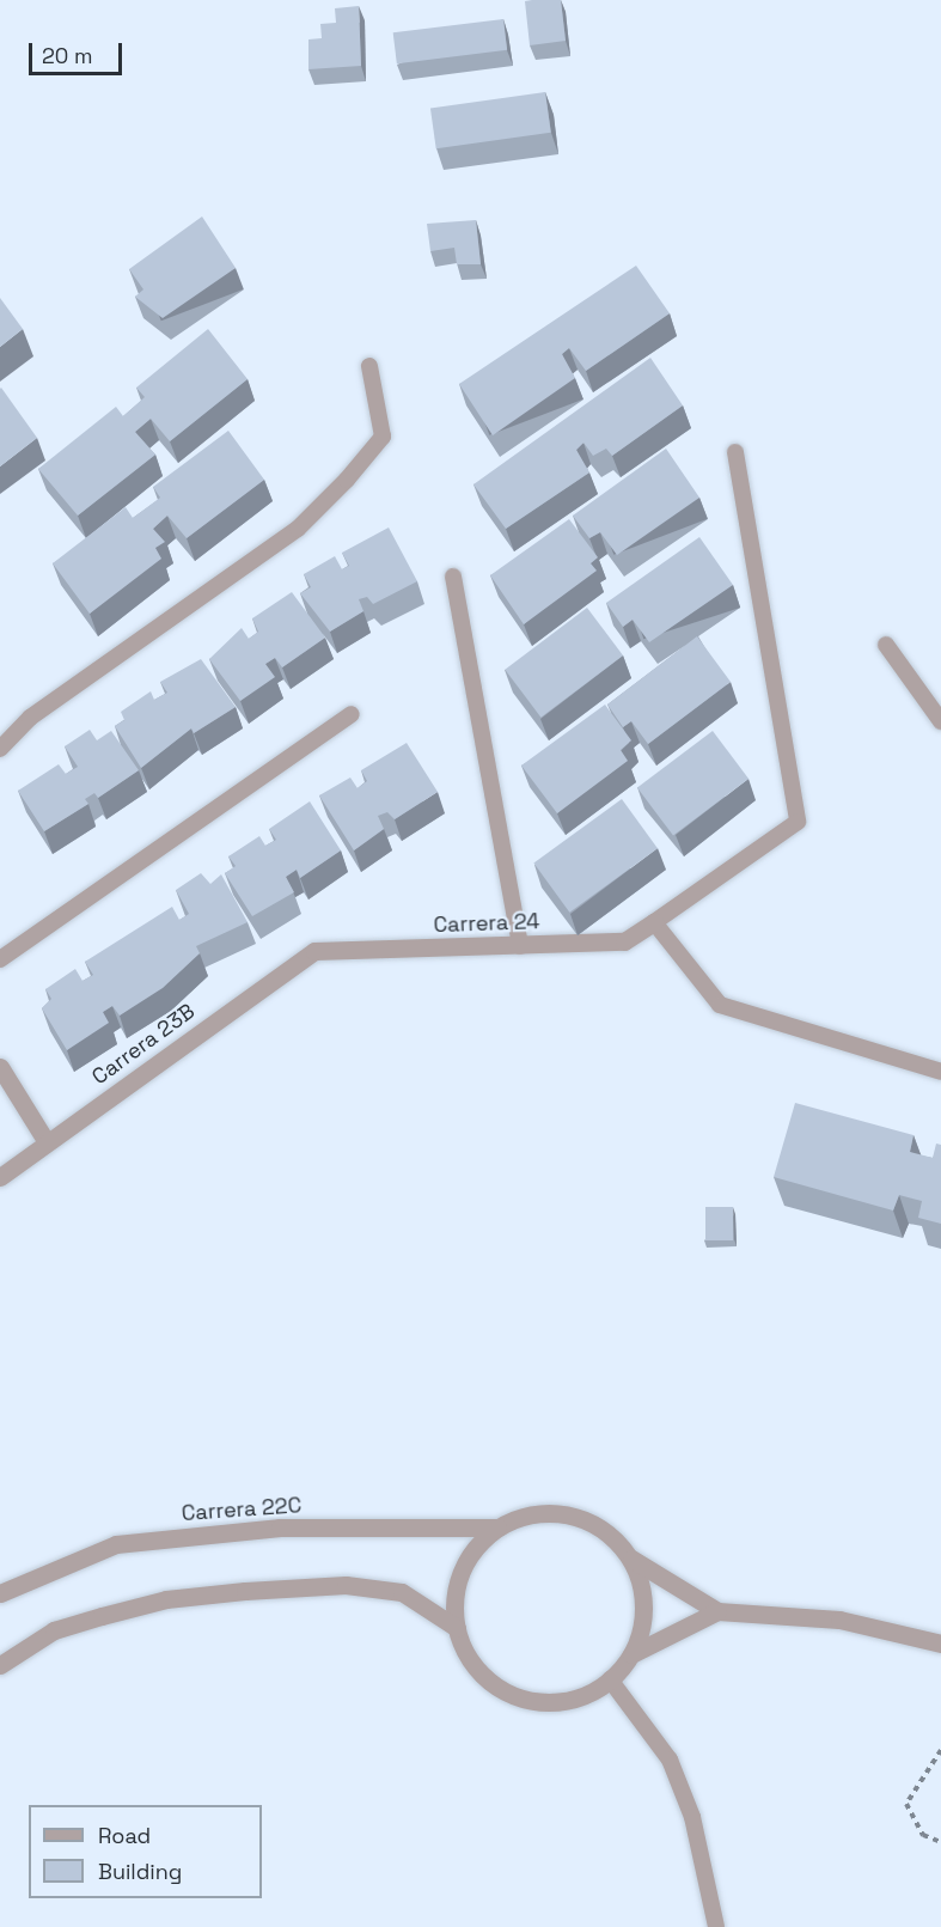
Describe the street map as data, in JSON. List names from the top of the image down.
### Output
{
  "streets": {
    "street": ["Carrera 24", "Carrera 23B", "Carrera 22C"]
  },
  "crossings": [
    ["Carrera 24", "Carrera 23B"]
  ],
  "legend": ["Road", "Building"],
  "scale_bar": "20 m"
}
